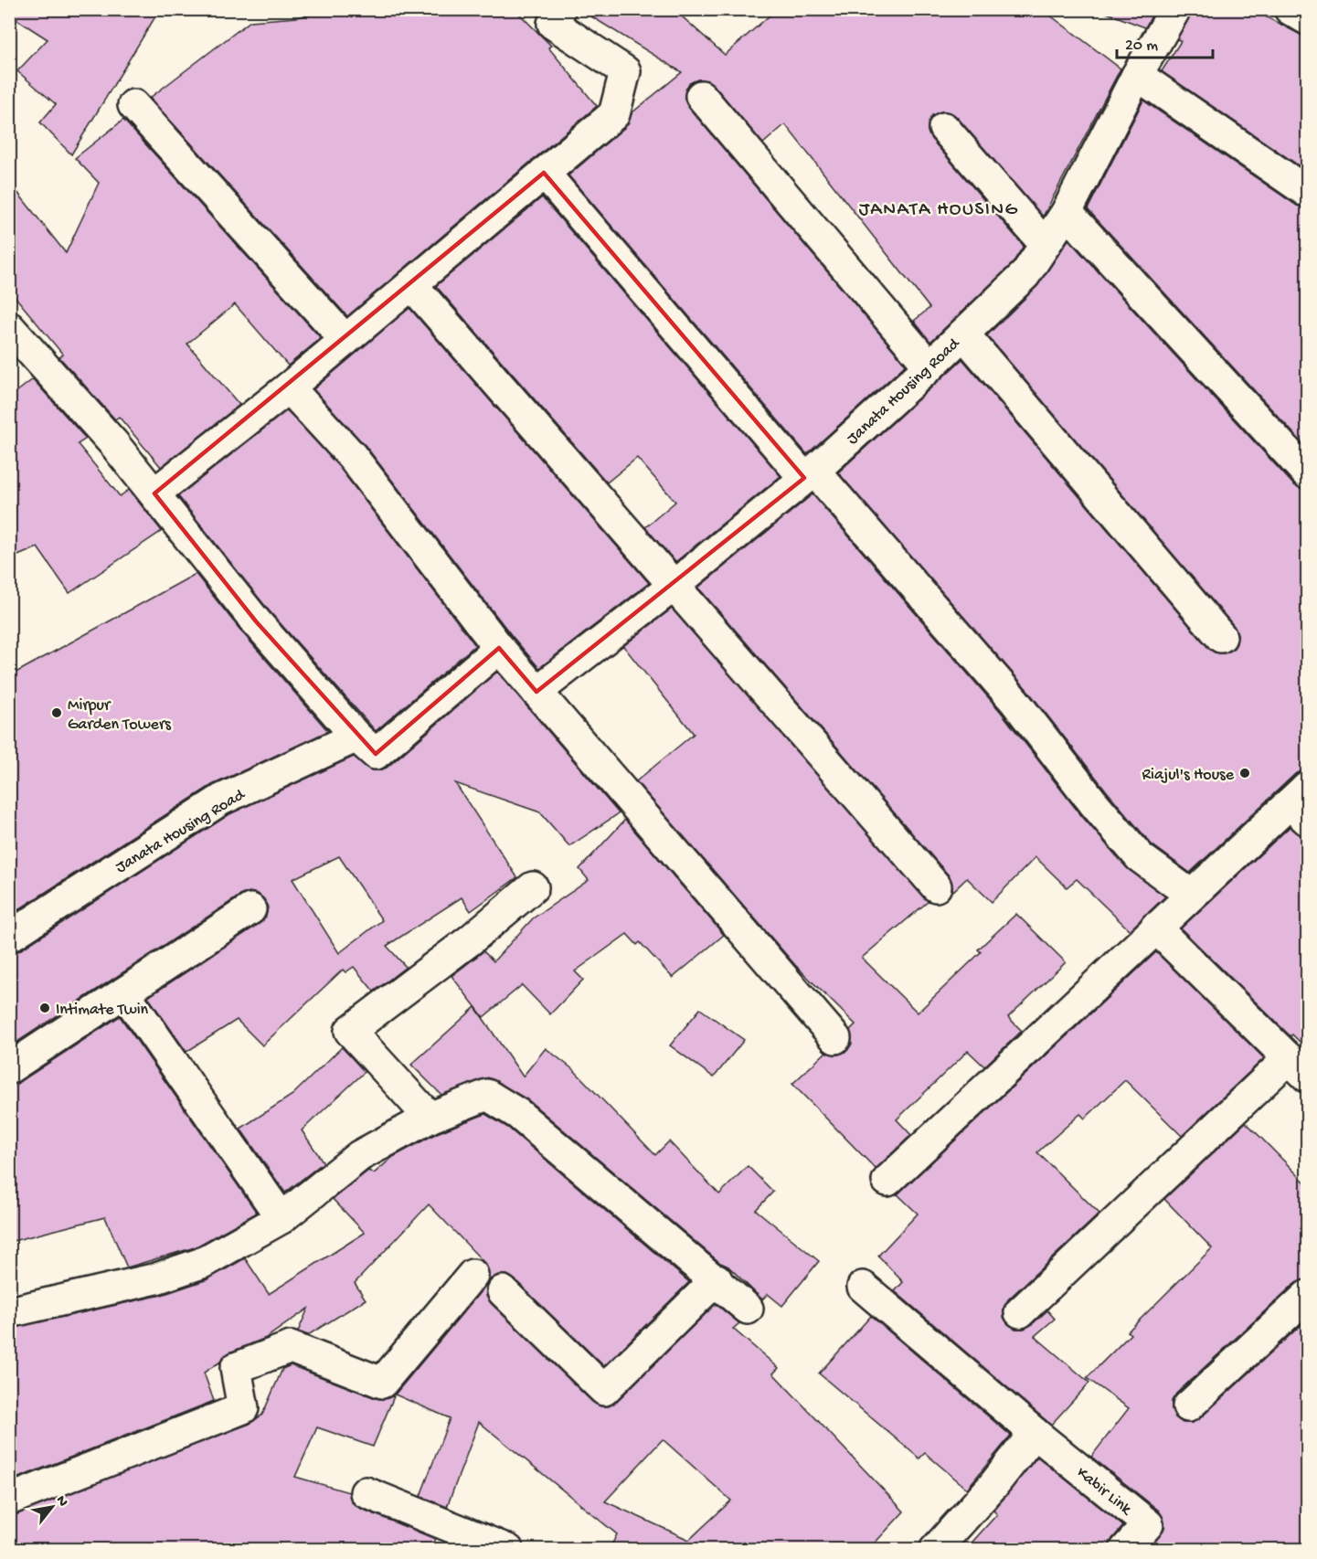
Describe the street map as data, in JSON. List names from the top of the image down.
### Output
{
  "streets": {
    "street": ["Janata Housing Road", "Kabir Link"]
  },
  "districts": ["JANATA HOUSING"],
  "places": ["Mirpur Garden Towers", "Riajul's House", "Intimate Twin"],
  "scale_bar": "20 m",
  "north": "top right"
}
